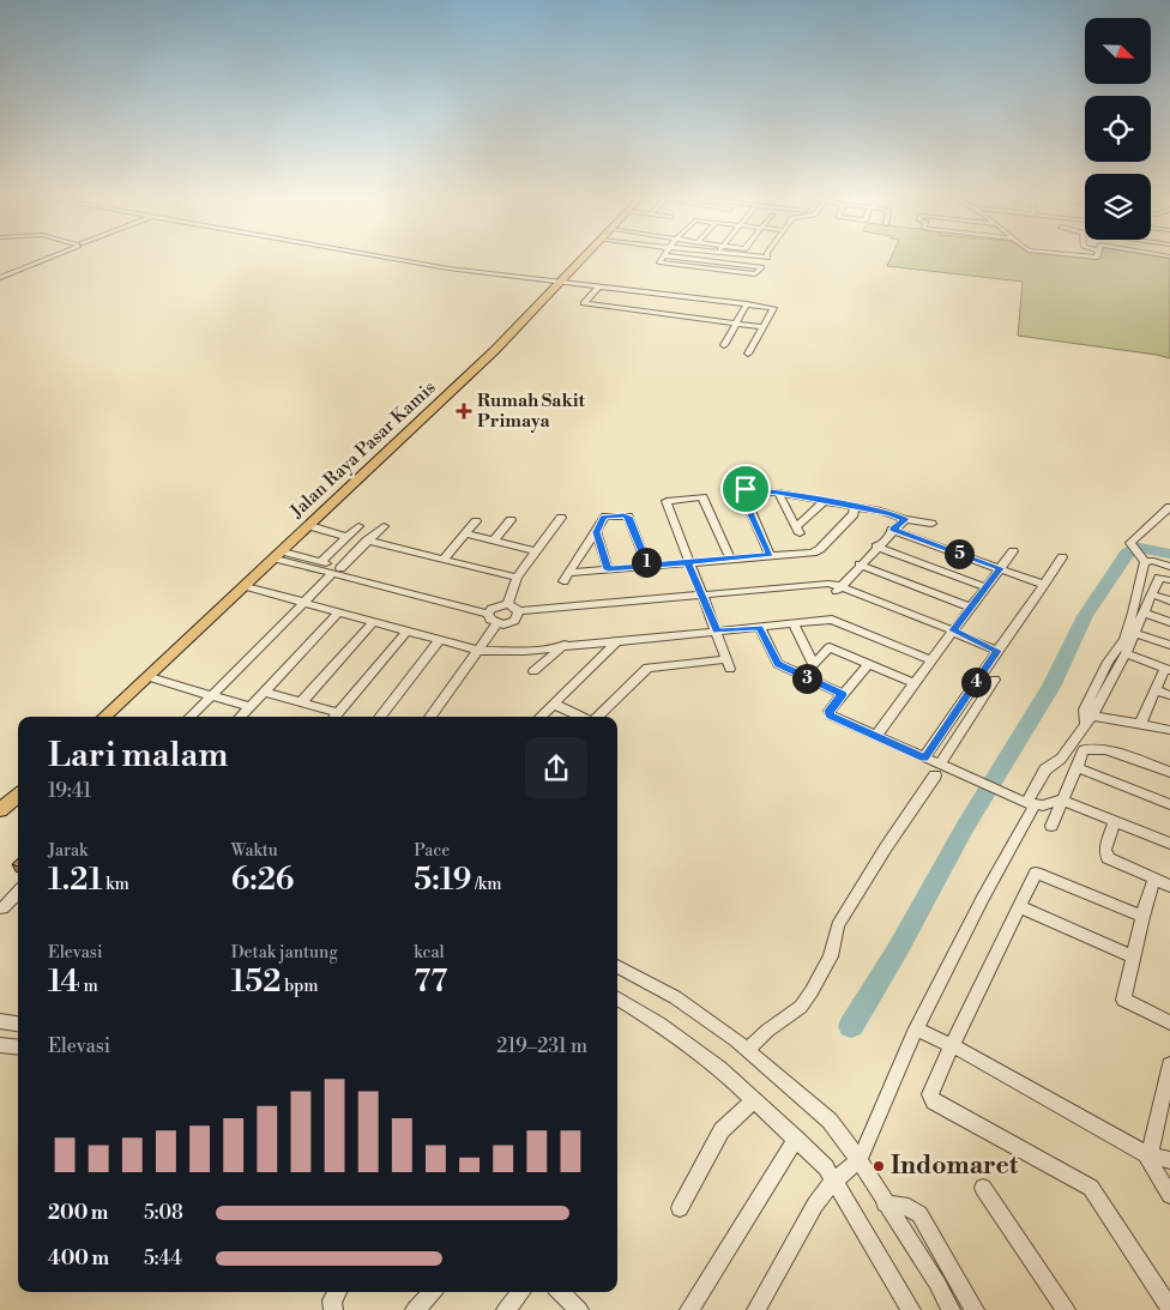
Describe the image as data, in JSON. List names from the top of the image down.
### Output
{
  "streets": {
    "main road": ["Jalan Raya Pasar Kamis"]
  },
  "places": {
    "health": ["Rumah Sakit Primaya"],
    "other": ["Indomaret"]
  },
  "north": "bottom right",
  "page": {
    "pins": [
      "5",
      "1",
      "3",
      "4"
    ],
    "heading": ["Lari malam", "19:41"],
    "stats": [
      ["Jarak", "1.21 km"],
      ["Waktu", "6:26"],
      ["Pace", "5:19 /km"],
      ["Elevasi", "14 m"],
      ["Detak jantung", "152 bpm"],
      ["kcal", "77"]
    ],
    "chart": ["Elevasi", "219–231 m"],
    "list": [
      {
        "name": "200 m",
        "note": "5:08"
      },
      {
        "name": "400 m",
        "note": "5:44"
      }
    ]
  }
}
